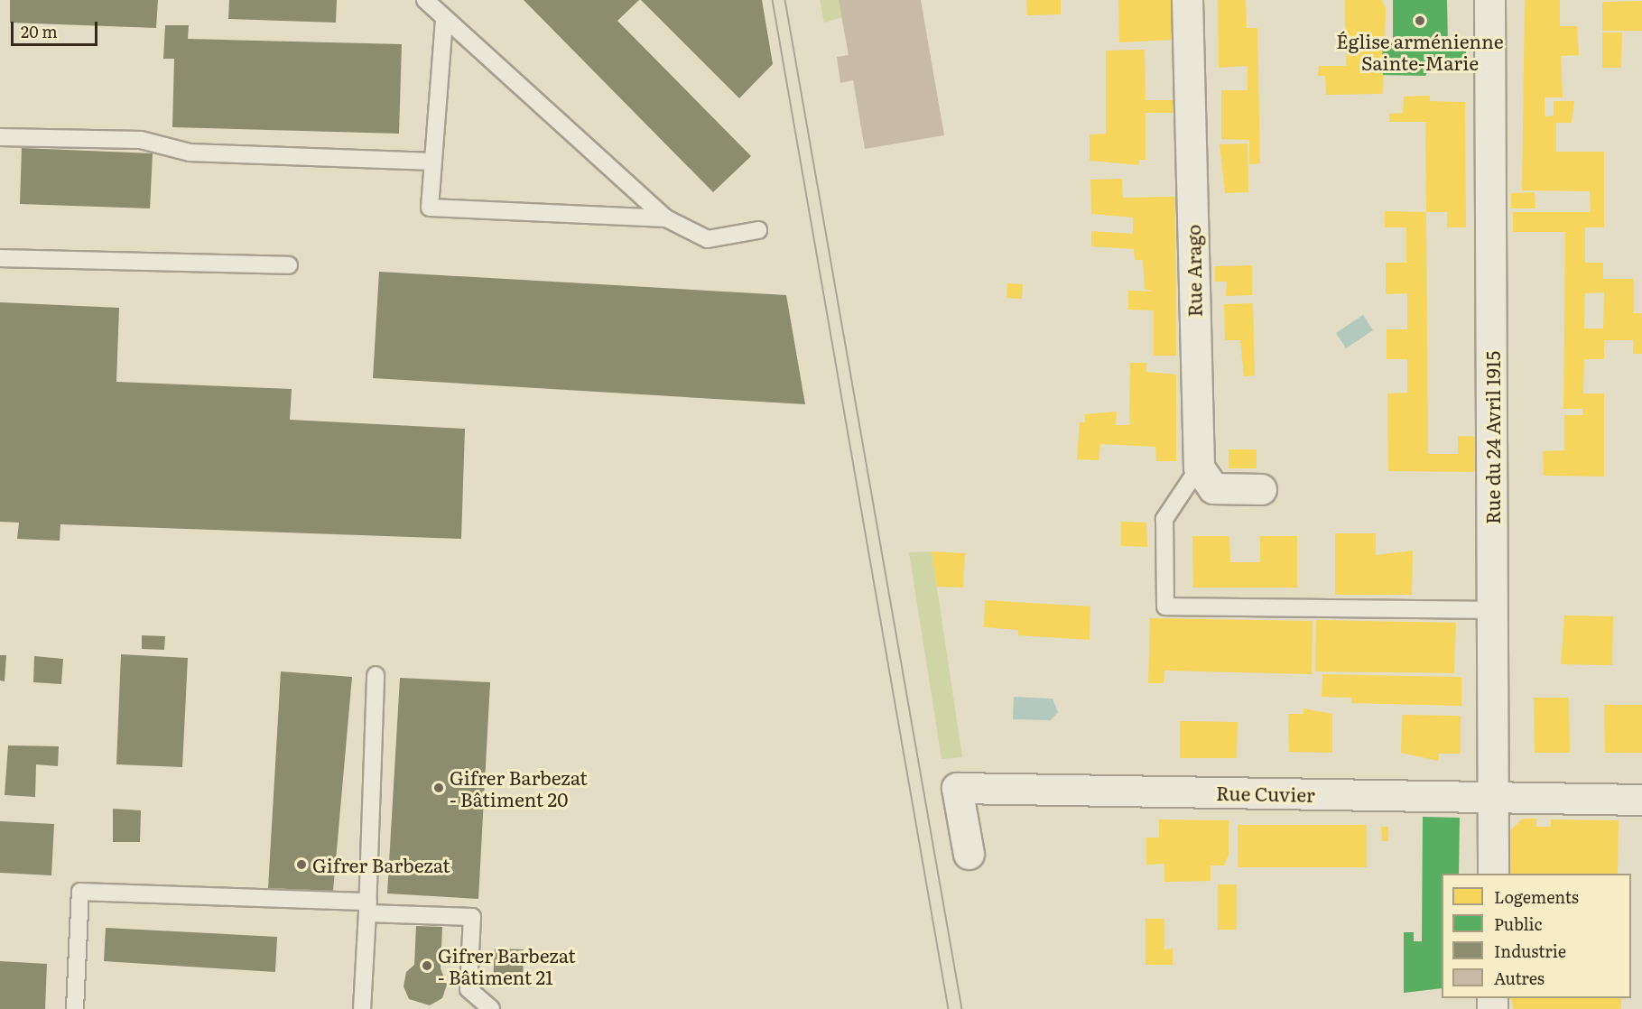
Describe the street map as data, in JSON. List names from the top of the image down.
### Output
{
  "streets": {
    "street": ["Rue Arago", "Rue du 24 Avril 1915", "Rue Cuvier"]
  },
  "crossings": [
    ["Rue du 24 Avril 1915", "Rue Cuvier"]
  ],
  "places": [
    "Église arménienne Sainte-Marie",
    "Gifrer Barbezat - Bâtiment 20",
    "Gifrer Barbezat",
    "Gifrer Barbezat - Bâtiment 21"
  ],
  "legend": [
    "Logements",
    "Public",
    "Industrie",
    "Autres"
  ],
  "scale_bar": "20 m"
}
